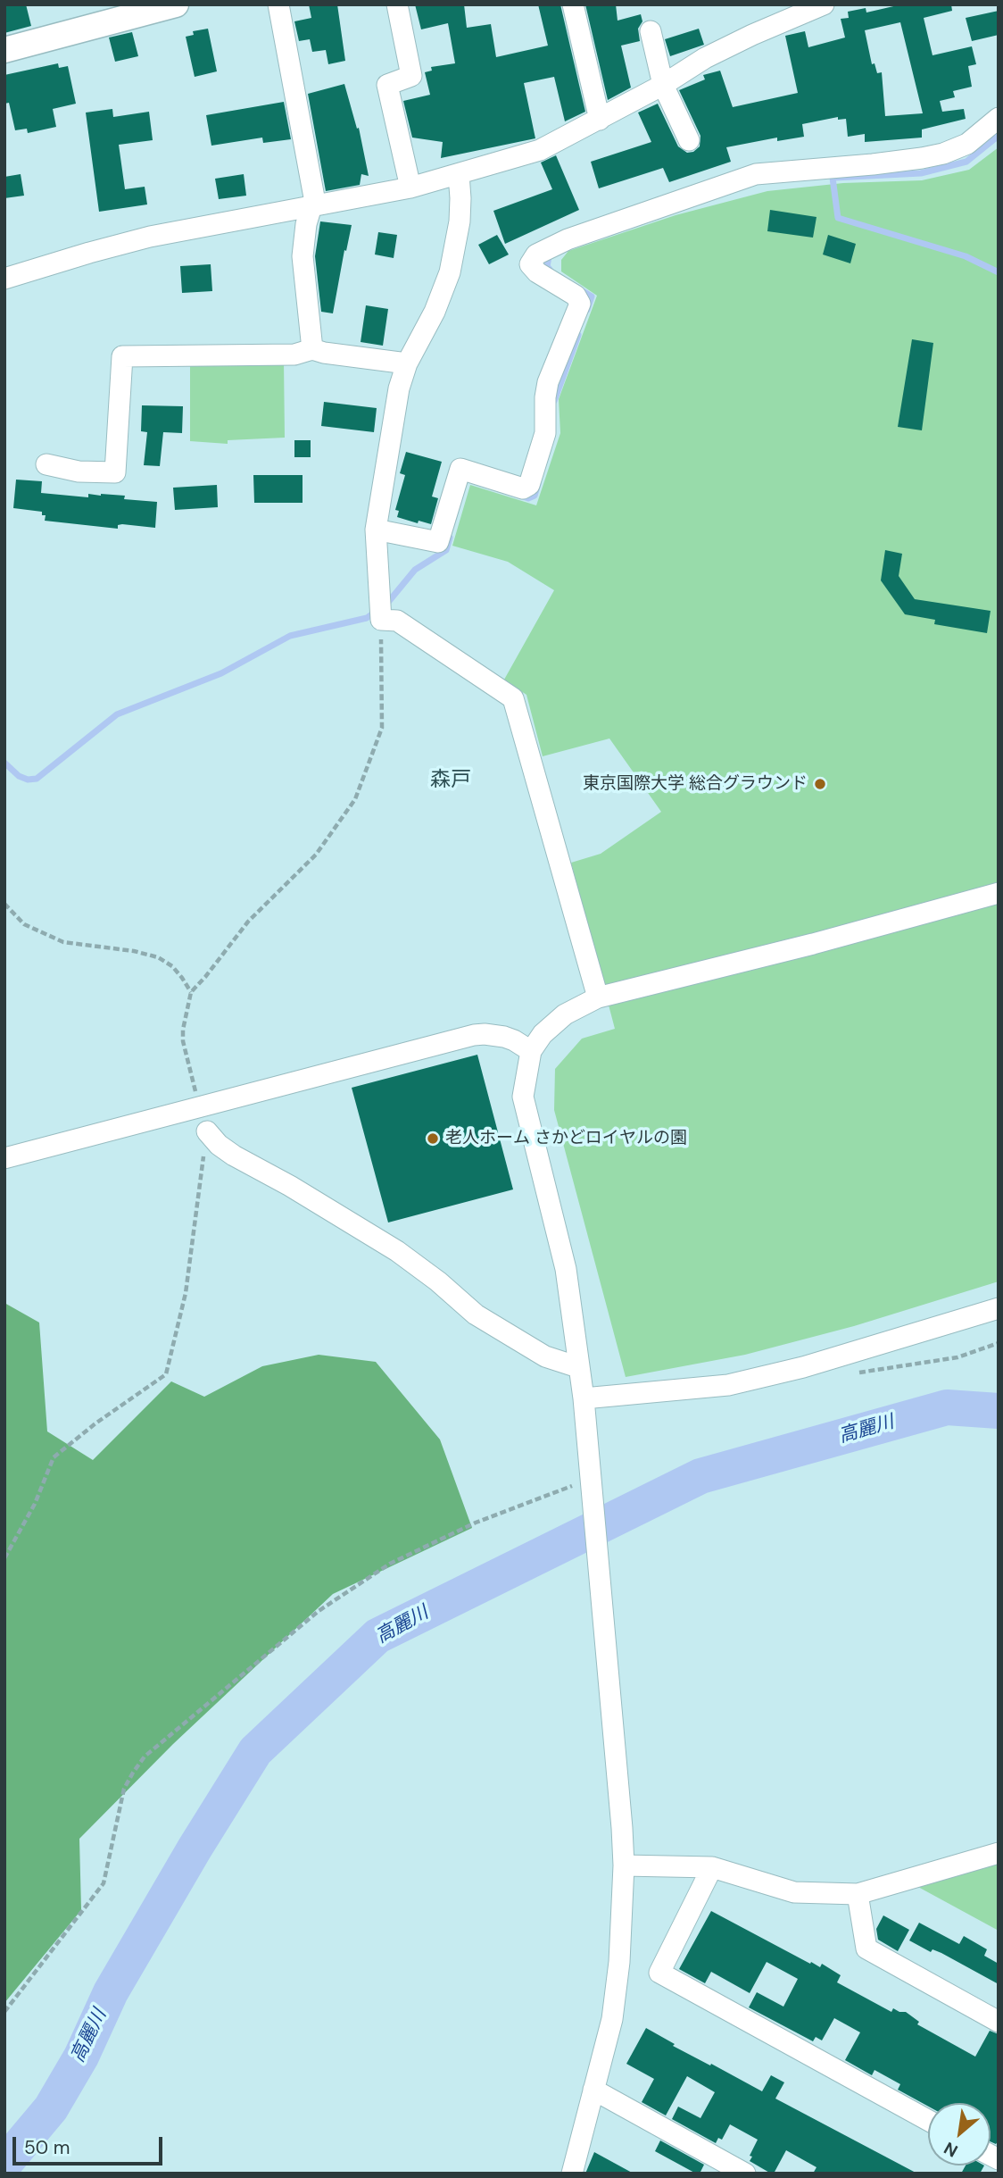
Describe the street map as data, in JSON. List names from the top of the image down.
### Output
{
  "districts": ["森戸"],
  "water": ["高麗川"],
  "places": ["東京国際大学 総合グラウンド", "老人ホーム さかどロイヤルの園"],
  "scale_bar": "50 m",
  "north": "bottom left"
}
